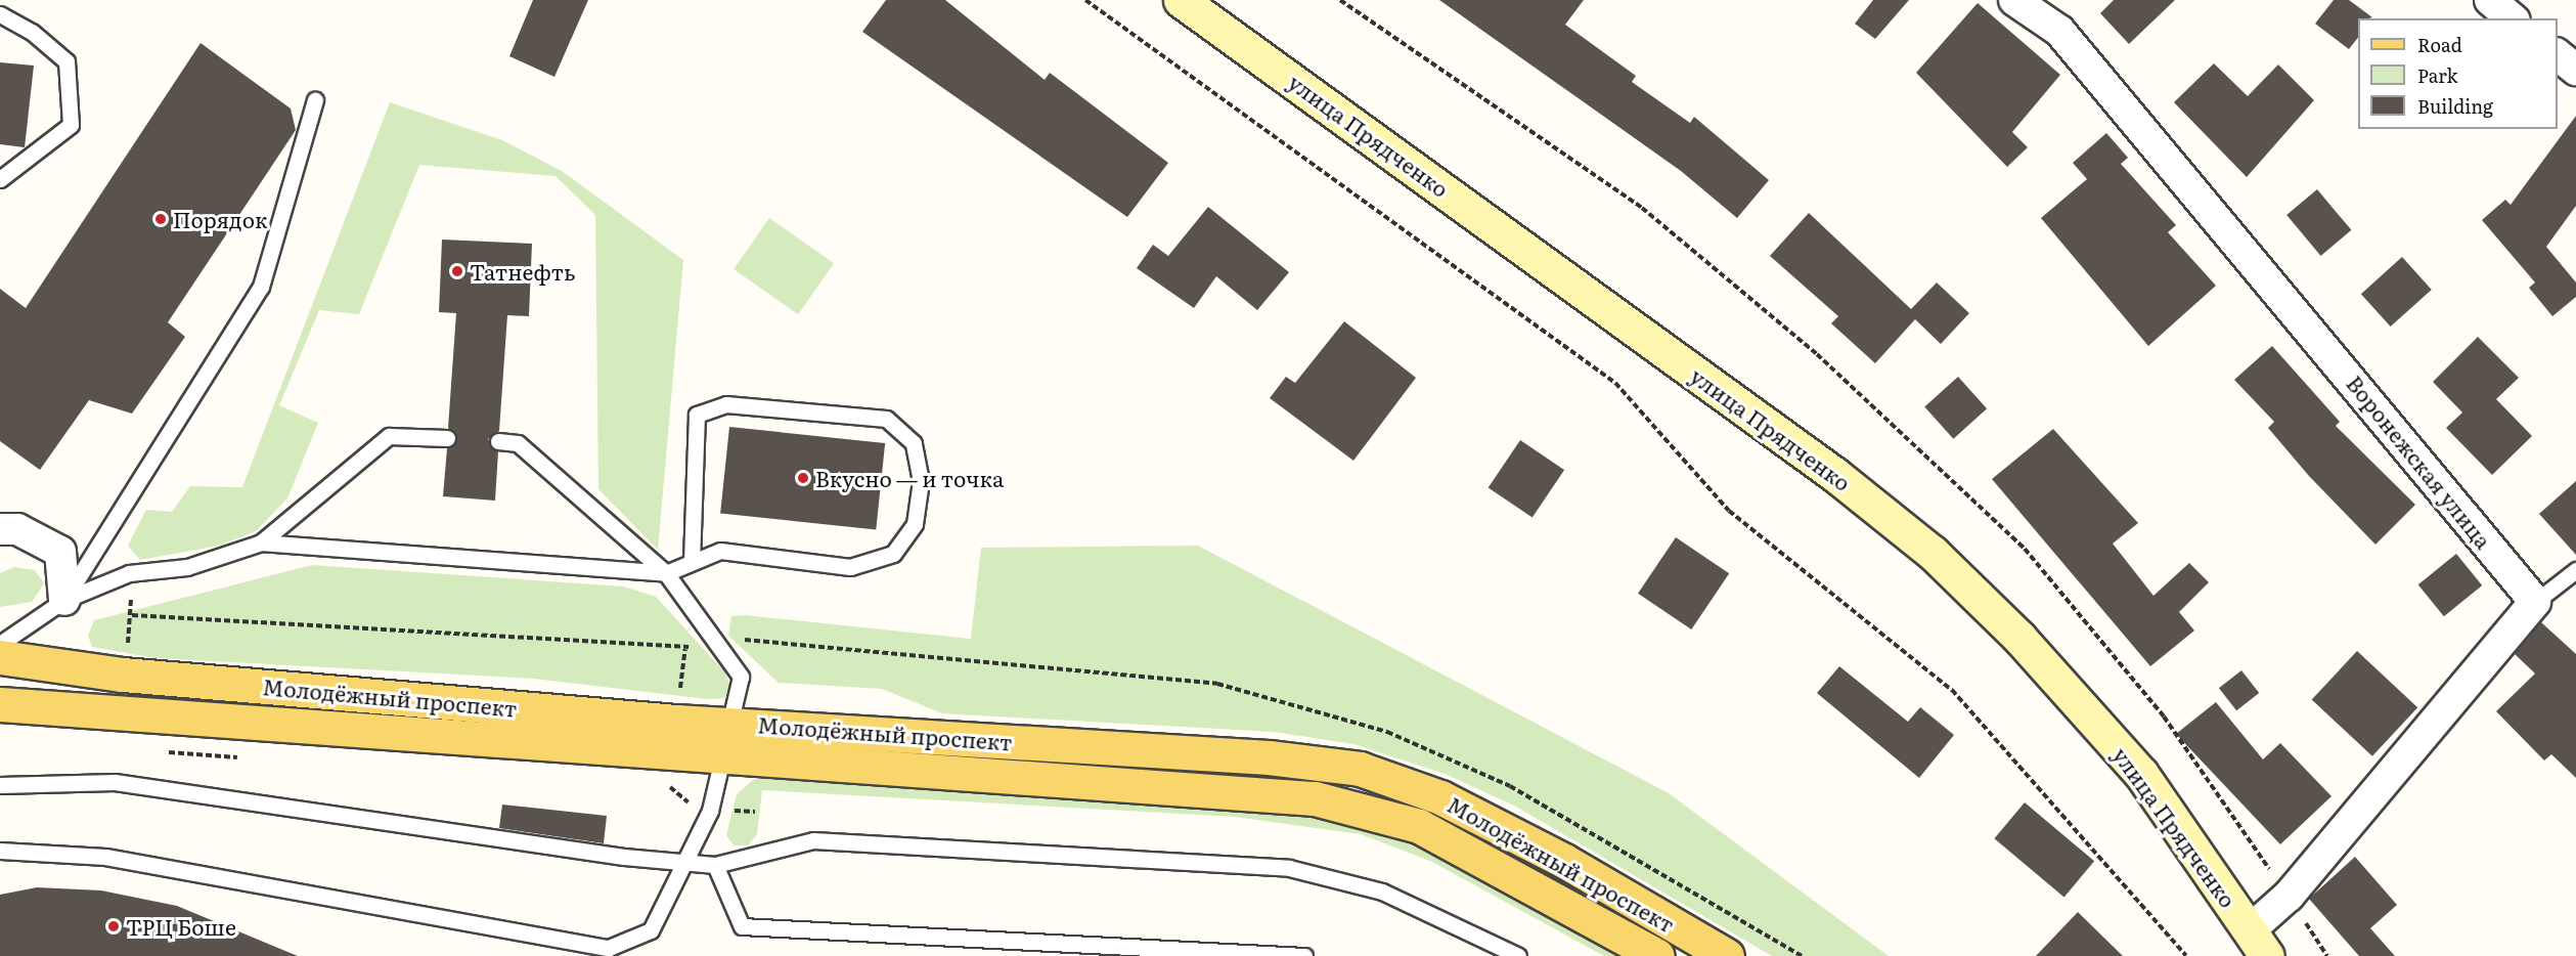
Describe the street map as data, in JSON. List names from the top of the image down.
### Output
{
  "streets": {
    "main road": ["улица Прядченко", "Молодёжный проспект"],
    "street": ["Воронежская улица"]
  },
  "places": [
    "Порядок",
    "Татнефть",
    "Вкусно — и точка",
    "ТРЦ Боше"
  ],
  "legend": ["Road", "Park", "Building"]
}
